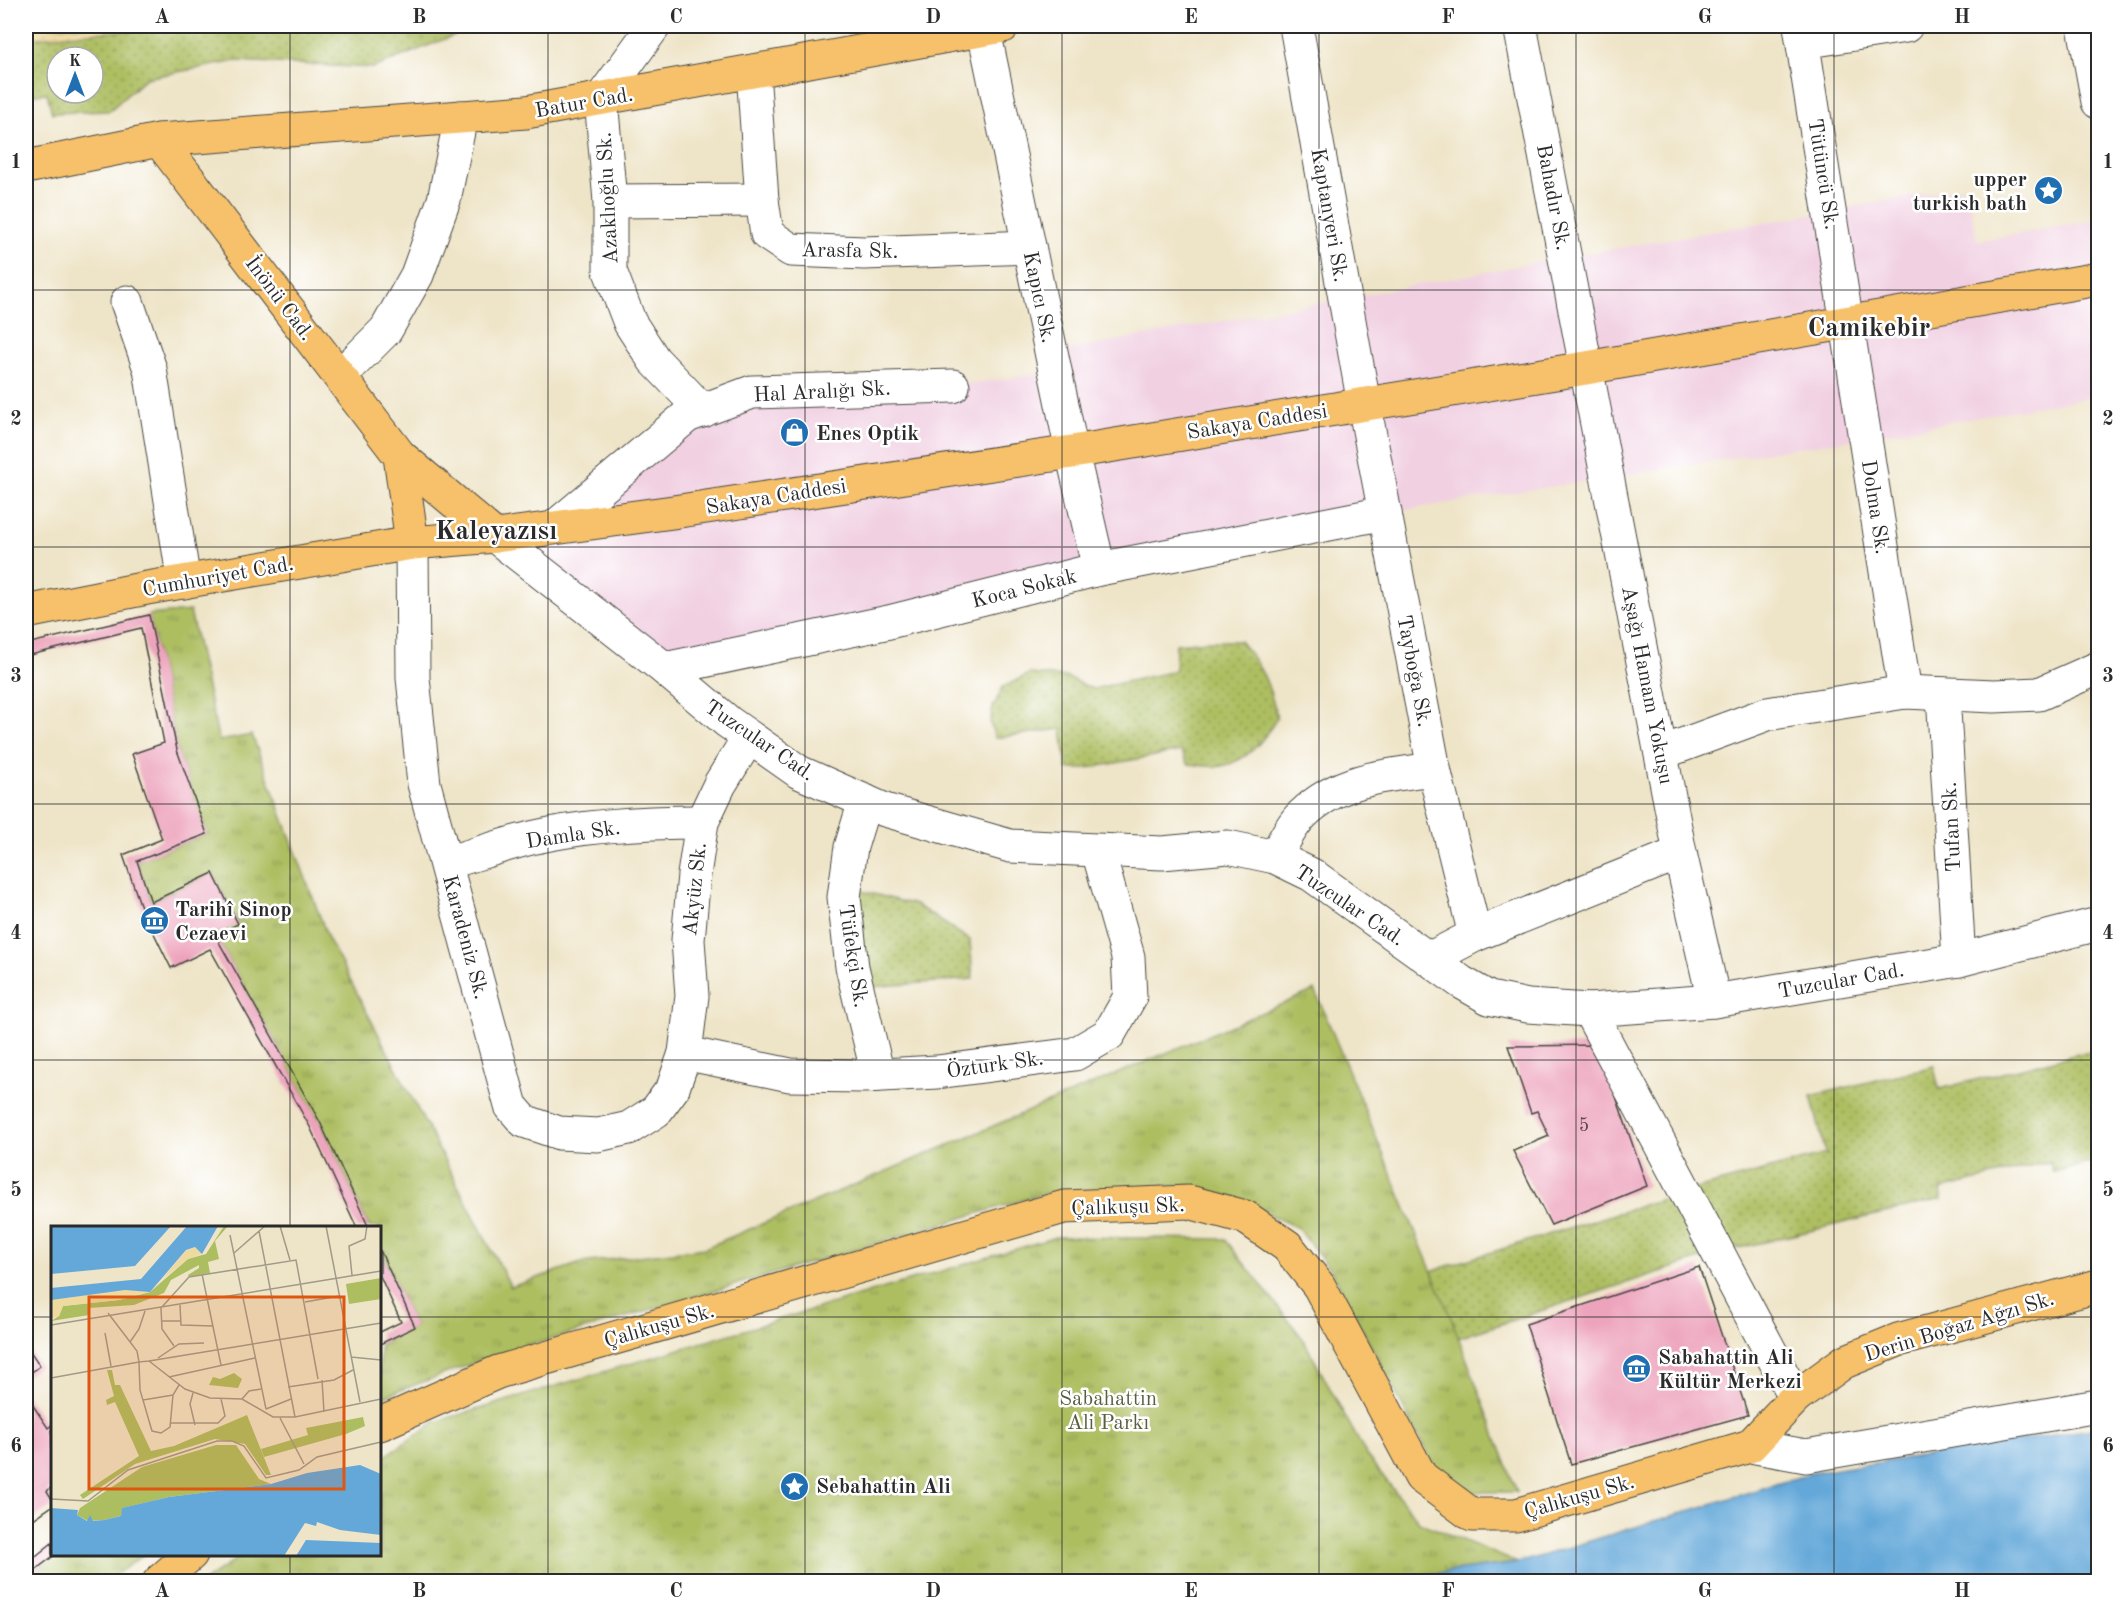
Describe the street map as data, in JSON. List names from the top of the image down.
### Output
{
  "streets": {
    "main road": [
      "Batur Cad.",
      "İnönü Cad.",
      "Sakaya Caddesi",
      "Cumhuriyet Cad.",
      "Çalıkuşu Sk.",
      "Derin Boğaz Ağzı Sk."
    ],
    "street": [
      "Tütüncü Sk.",
      "Bahadır Sk.",
      "Azaklıoğlu Sk.",
      "Kaptanyeri Sk.",
      "Arasfa Sk.",
      "Kapıcı Sk.",
      "Hal Aralığı Sk.",
      "Dolma Sk.",
      "Koca Sokak",
      "Tayboğa Sk.",
      "Aşağı Hamam Yokuşu",
      "Tuzcular Cad.",
      "Tufan Sk.",
      "Damla Sk.",
      "Akyüz Sk.",
      "Karadeniz Sk.",
      "Tüfekçi Sk.",
      "Özturk Sk."
    ]
  },
  "crossings": [
    ["Batur Cad.", "Azaklıoğlu Sk."],
    ["Batur Cad.", "Arasfa Sk."],
    ["Batur Cad.", "Kapıcı Sk."],
    ["Batur Cad.", "İnönü Cad."],
    ["Tütüncü Sk.", "Sakaya Caddesi"],
    ["Tütüncü Sk.", "Dolma Sk."],
    ["Bahadır Sk.", "Sakaya Caddesi"],
    ["Bahadır Sk.", "Aşağı Hamam Yokuşu"],
    ["Azaklıoğlu Sk.", "Hal Aralığı Sk."],
    ["Kaptanyeri Sk.", "Sakaya Caddesi"],
    ["Kaptanyeri Sk.", "Tayboğa Sk."],
    ["Arasfa Sk.", "Kapıcı Sk."],
    ["Kapıcı Sk.", "Sakaya Caddesi"],
    ["Kapıcı Sk.", "Koca Sokak"],
    ["İnönü Cad.", "Sakaya Caddesi"],
    ["İnönü Cad.", "Cumhuriyet Cad."],
    ["İnönü Cad.", "Tuzcular Cad."],
    ["İnönü Cad.", "Karadeniz Sk."],
    ["Hal Aralığı Sk.", "Sakaya Caddesi"],
    ["Sakaya Caddesi", "Dolma Sk."],
    ["Sakaya Caddesi", "Cumhuriyet Cad."],
    ["Sakaya Caddesi", "Tayboğa Sk."],
    ["Sakaya Caddesi", "Aşağı Hamam Yokuşu"],
    ["Sakaya Caddesi", "Tuzcular Cad."],
    ["Sakaya Caddesi", "Karadeniz Sk."],
    ["Cumhuriyet Cad.", "Karadeniz Sk."],
    ["Koca Sokak", "Tayboğa Sk."],
    ["Koca Sokak", "Tuzcular Cad."],
    ["Aşağı Hamam Yokuşu", "Tuzcular Cad."],
    ["Tuzcular Cad.", "Tufan Sk."],
    ["Tuzcular Cad.", "Akyüz Sk."],
    ["Tuzcular Cad.", "Tüfekçi Sk."],
    ["Tuzcular Cad.", "Özturk Sk."],
    ["Damla Sk.", "Akyüz Sk."],
    ["Damla Sk.", "Karadeniz Sk."],
    ["Akyüz Sk.", "Karadeniz Sk."],
    ["Akyüz Sk.", "Özturk Sk."],
    ["Karadeniz Sk.", "Özturk Sk."],
    ["Tüfekçi Sk.", "Özturk Sk."]
  ],
  "districts": ["Camikebir", "Kaleyazısı"],
  "parks": ["Sabahattin Ali Parkı"],
  "places": {
    "place": ["upper turkish bath", "Sebahattin Ali"],
    "shop": ["Enes Optik"],
    "museum": ["Tarihî Sinop Cezaevi", "Sabahattin Ali Kültür Merkezi"]
  },
  "house_numbers": ["5"],
  "north": "top",
  "grid": {
    "columns": [
      "A",
      "B",
      "C",
      "D",
      "E",
      "F",
      "G",
      "H"
    ],
    "rows": [
      "1",
      "2",
      "3",
      "4",
      "5",
      "6"
    ]
  }
}
